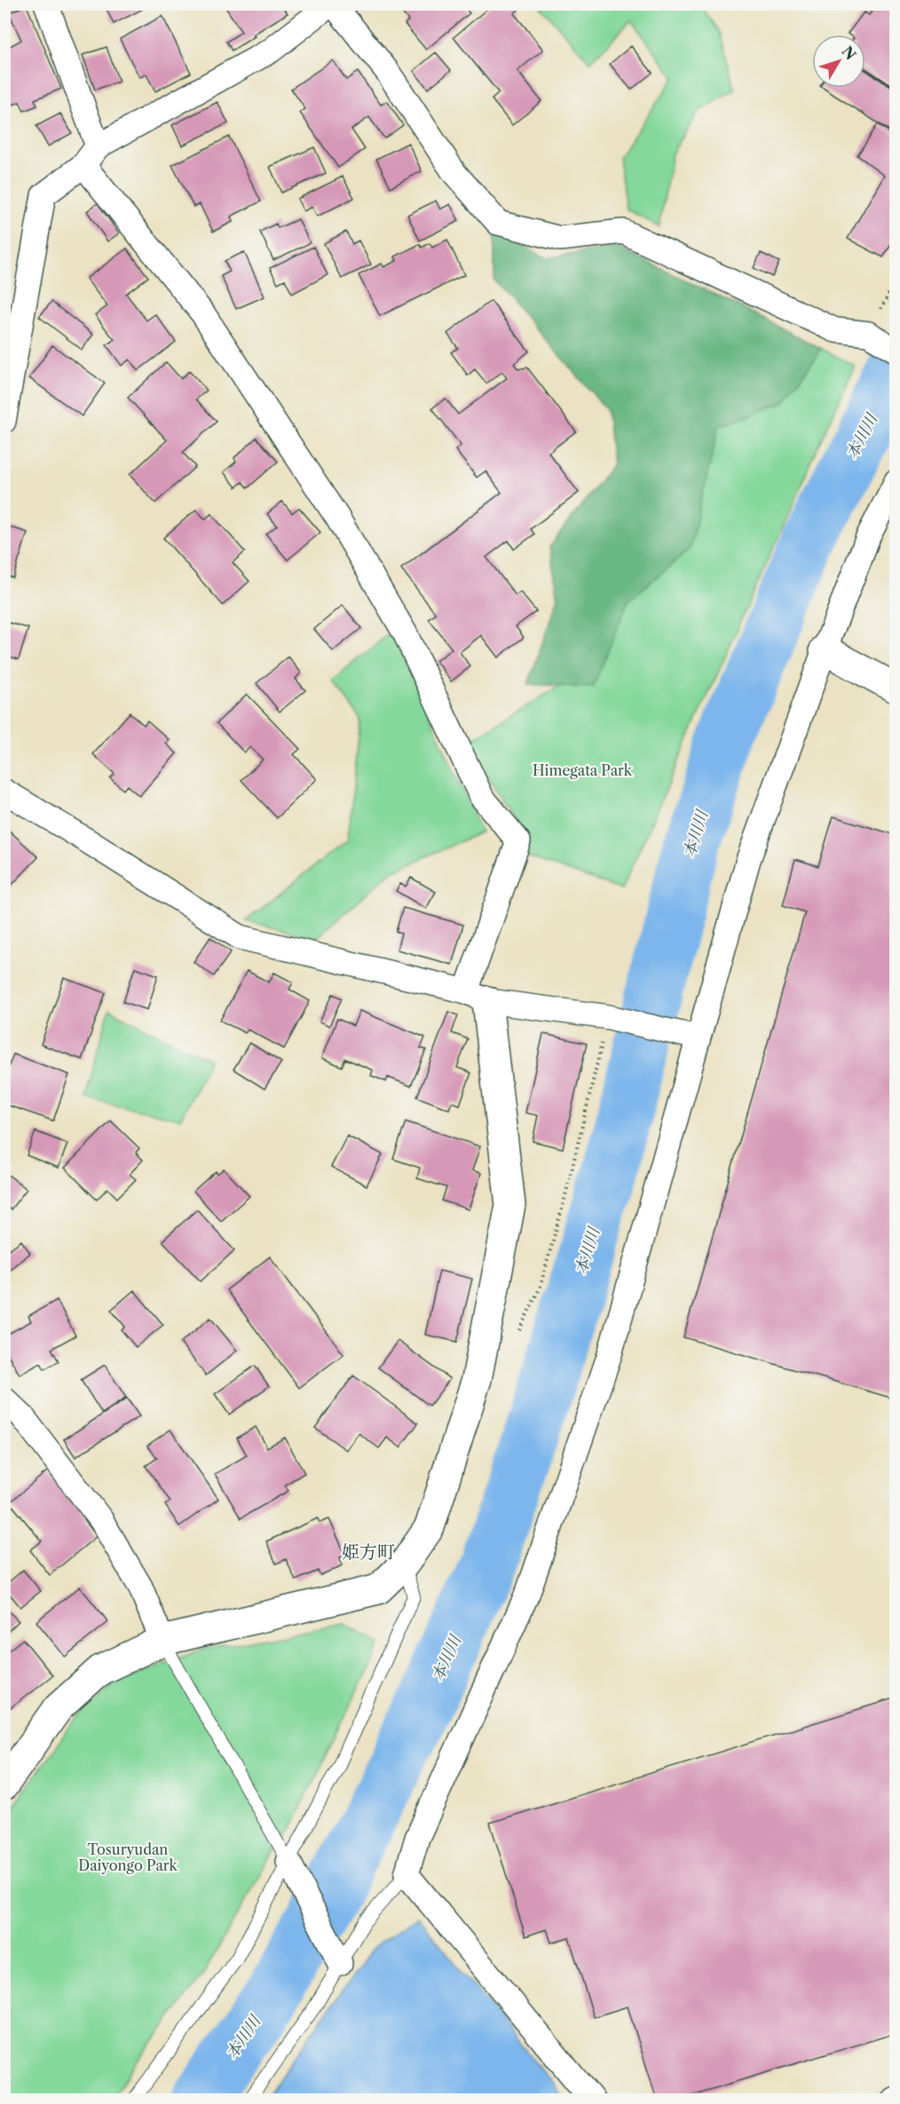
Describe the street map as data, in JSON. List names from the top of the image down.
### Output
{
  "districts": ["姫方町"],
  "water": ["本川川"],
  "parks": ["Himegata Park", "Tosuryudan Daiyongo Park"],
  "north": "top right"
}
